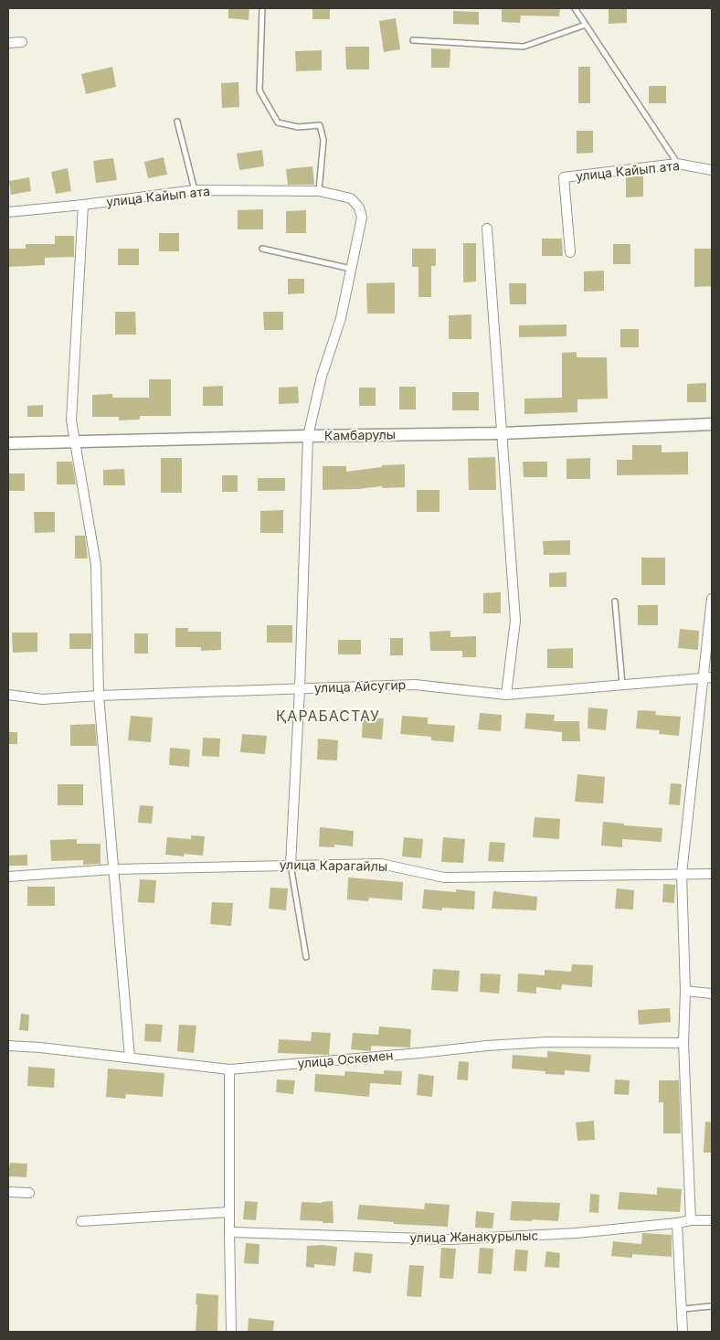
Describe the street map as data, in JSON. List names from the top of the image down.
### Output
{
  "streets": {
    "street": [
      "улица Кайып ата",
      "Камбарулы",
      "улица Айсугир",
      "улица Карагайлы",
      "улица Оскемен",
      "улица Жанакурылыс"
    ]
  },
  "districts": ["ҚАРАБАСТАУ"]
}
